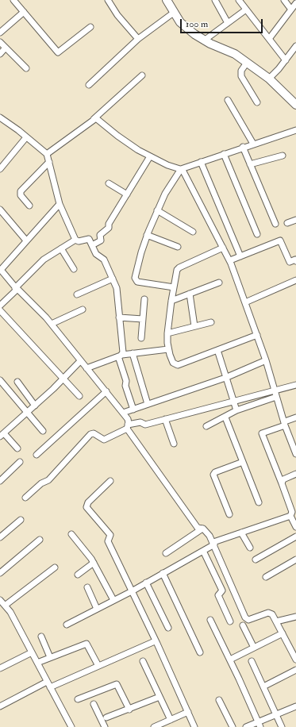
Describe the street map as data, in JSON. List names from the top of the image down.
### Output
{
  "scale_bar": "100 m"
}
